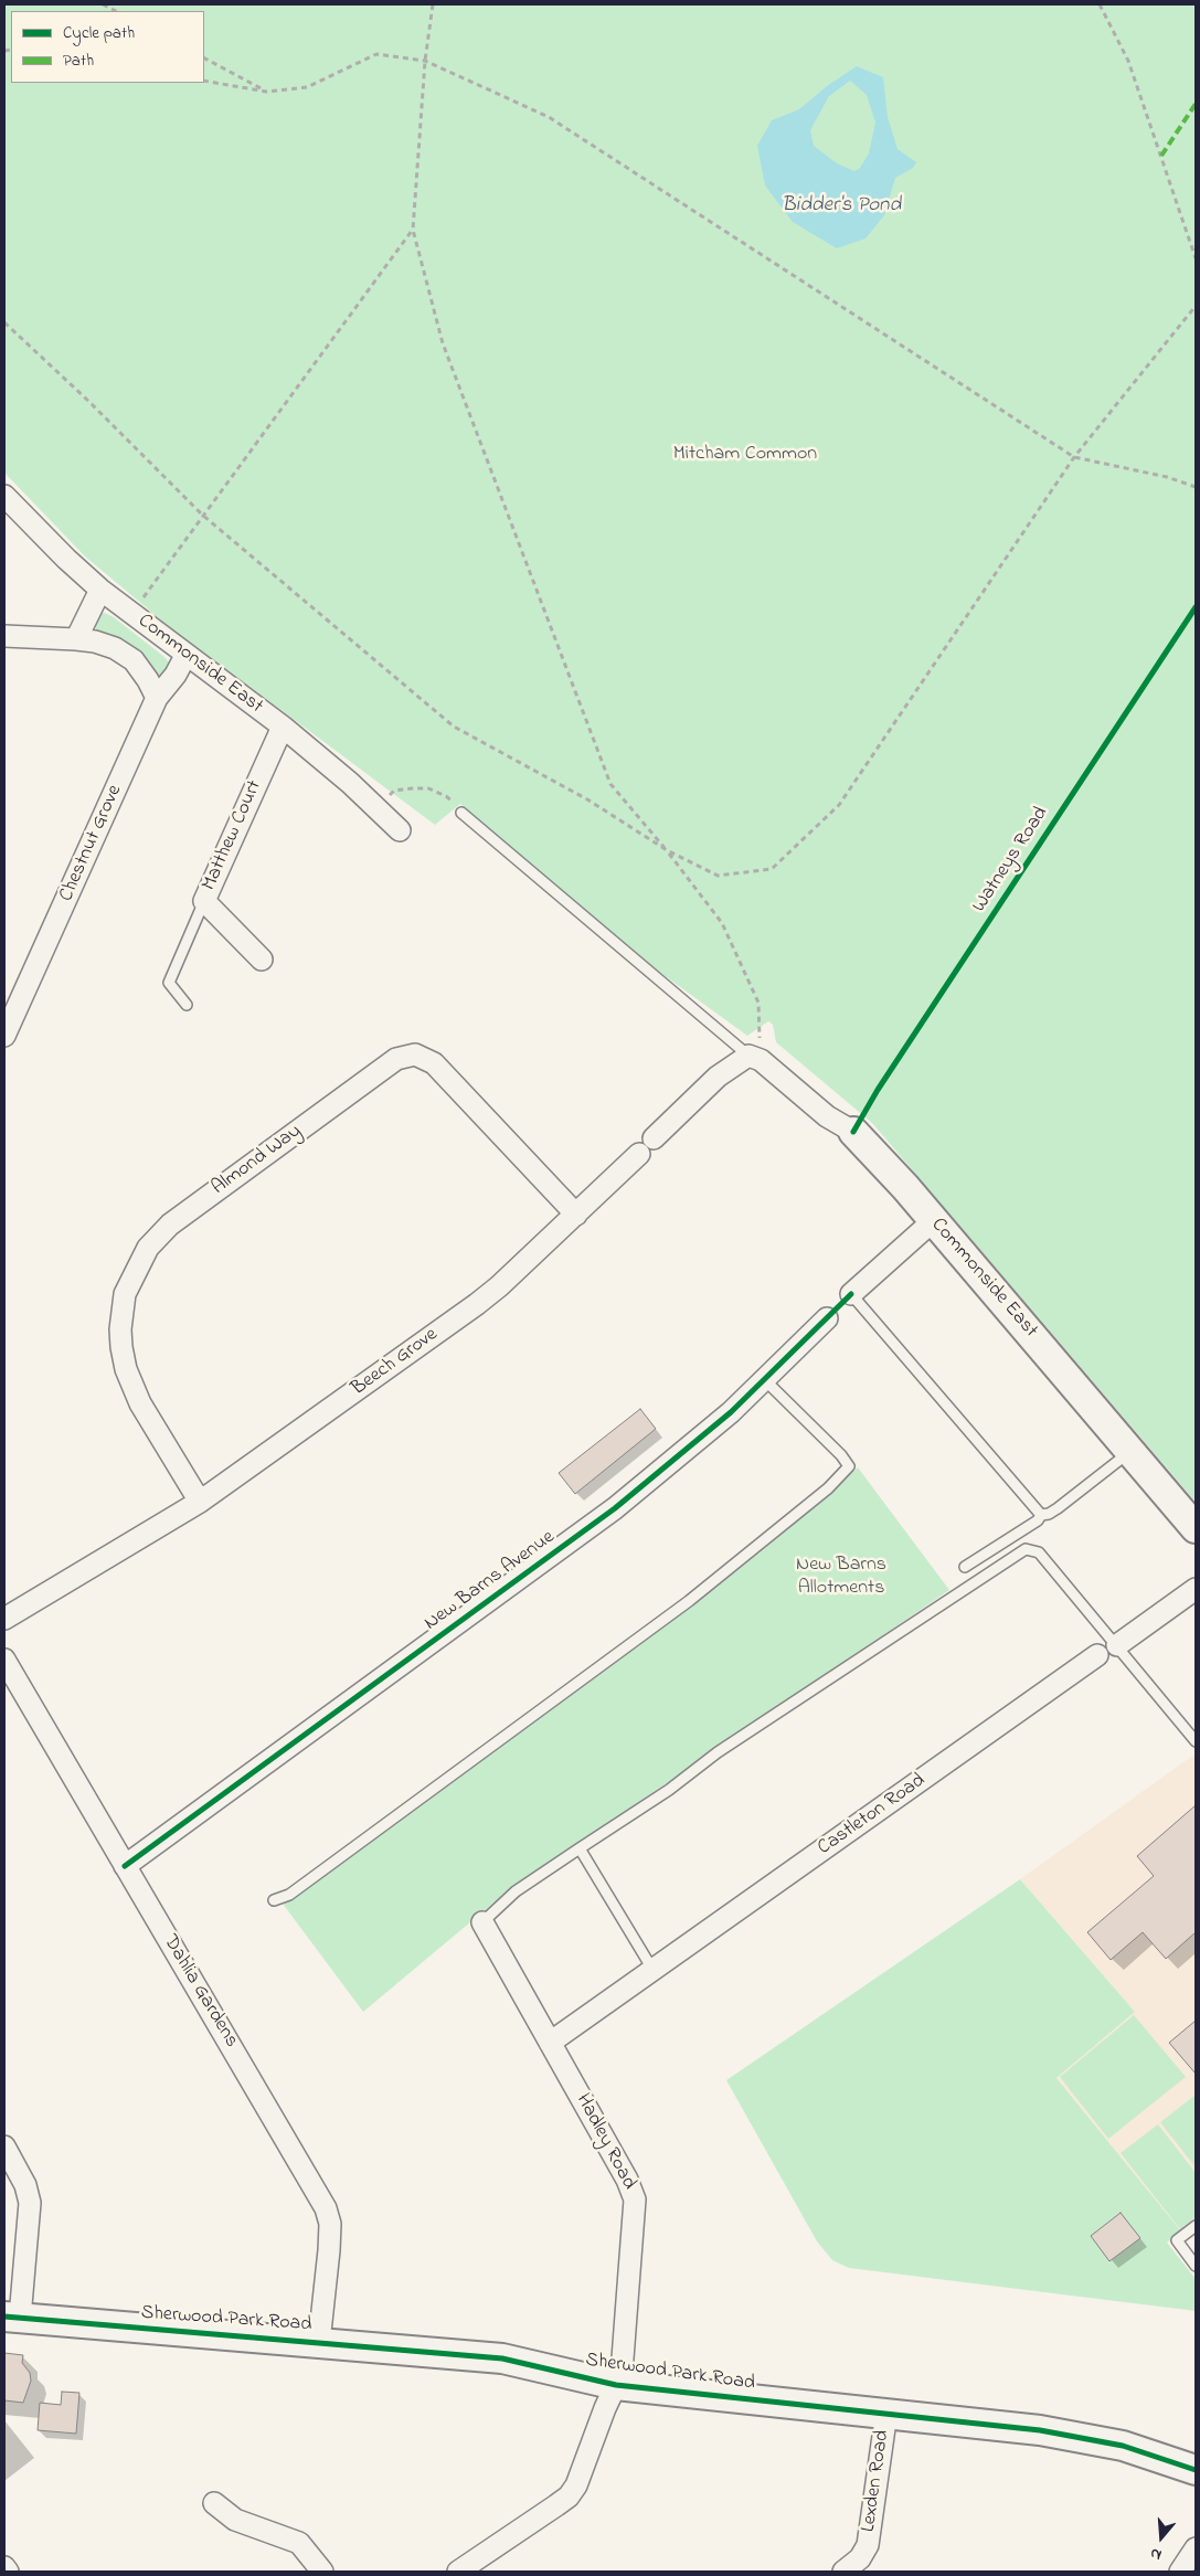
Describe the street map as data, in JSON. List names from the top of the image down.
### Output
{
  "streets": {
    "street": [
      "Commonside East",
      "Matthew Court",
      "Chestnut Grove",
      "Almond Way",
      "Beech Grove",
      "New Barns Avenue",
      "Castleton Road",
      "Dahlia Gardens",
      "Hadley Road",
      "Sherwood Park Road",
      "Lexden Road"
    ],
    "cycle path": ["Watneys Road"]
  },
  "crossings": [
    ["Commonside East", "Matthew Court"],
    ["Commonside East", "Chestnut Grove"],
    ["Almond Way", "Beech Grove"],
    ["New Barns Avenue", "Dahlia Gardens"],
    ["Castleton Road", "Hadley Road"],
    ["Dahlia Gardens", "Sherwood Park Road"],
    ["Hadley Road", "Sherwood Park Road"],
    ["Sherwood Park Road", "Lexden Road"]
  ],
  "water": ["Bidder's Pond"],
  "parks": ["Mitcham Common", "New Barns Allotments"],
  "legend": ["Cycle path", "Path"],
  "north": "bottom"
}
